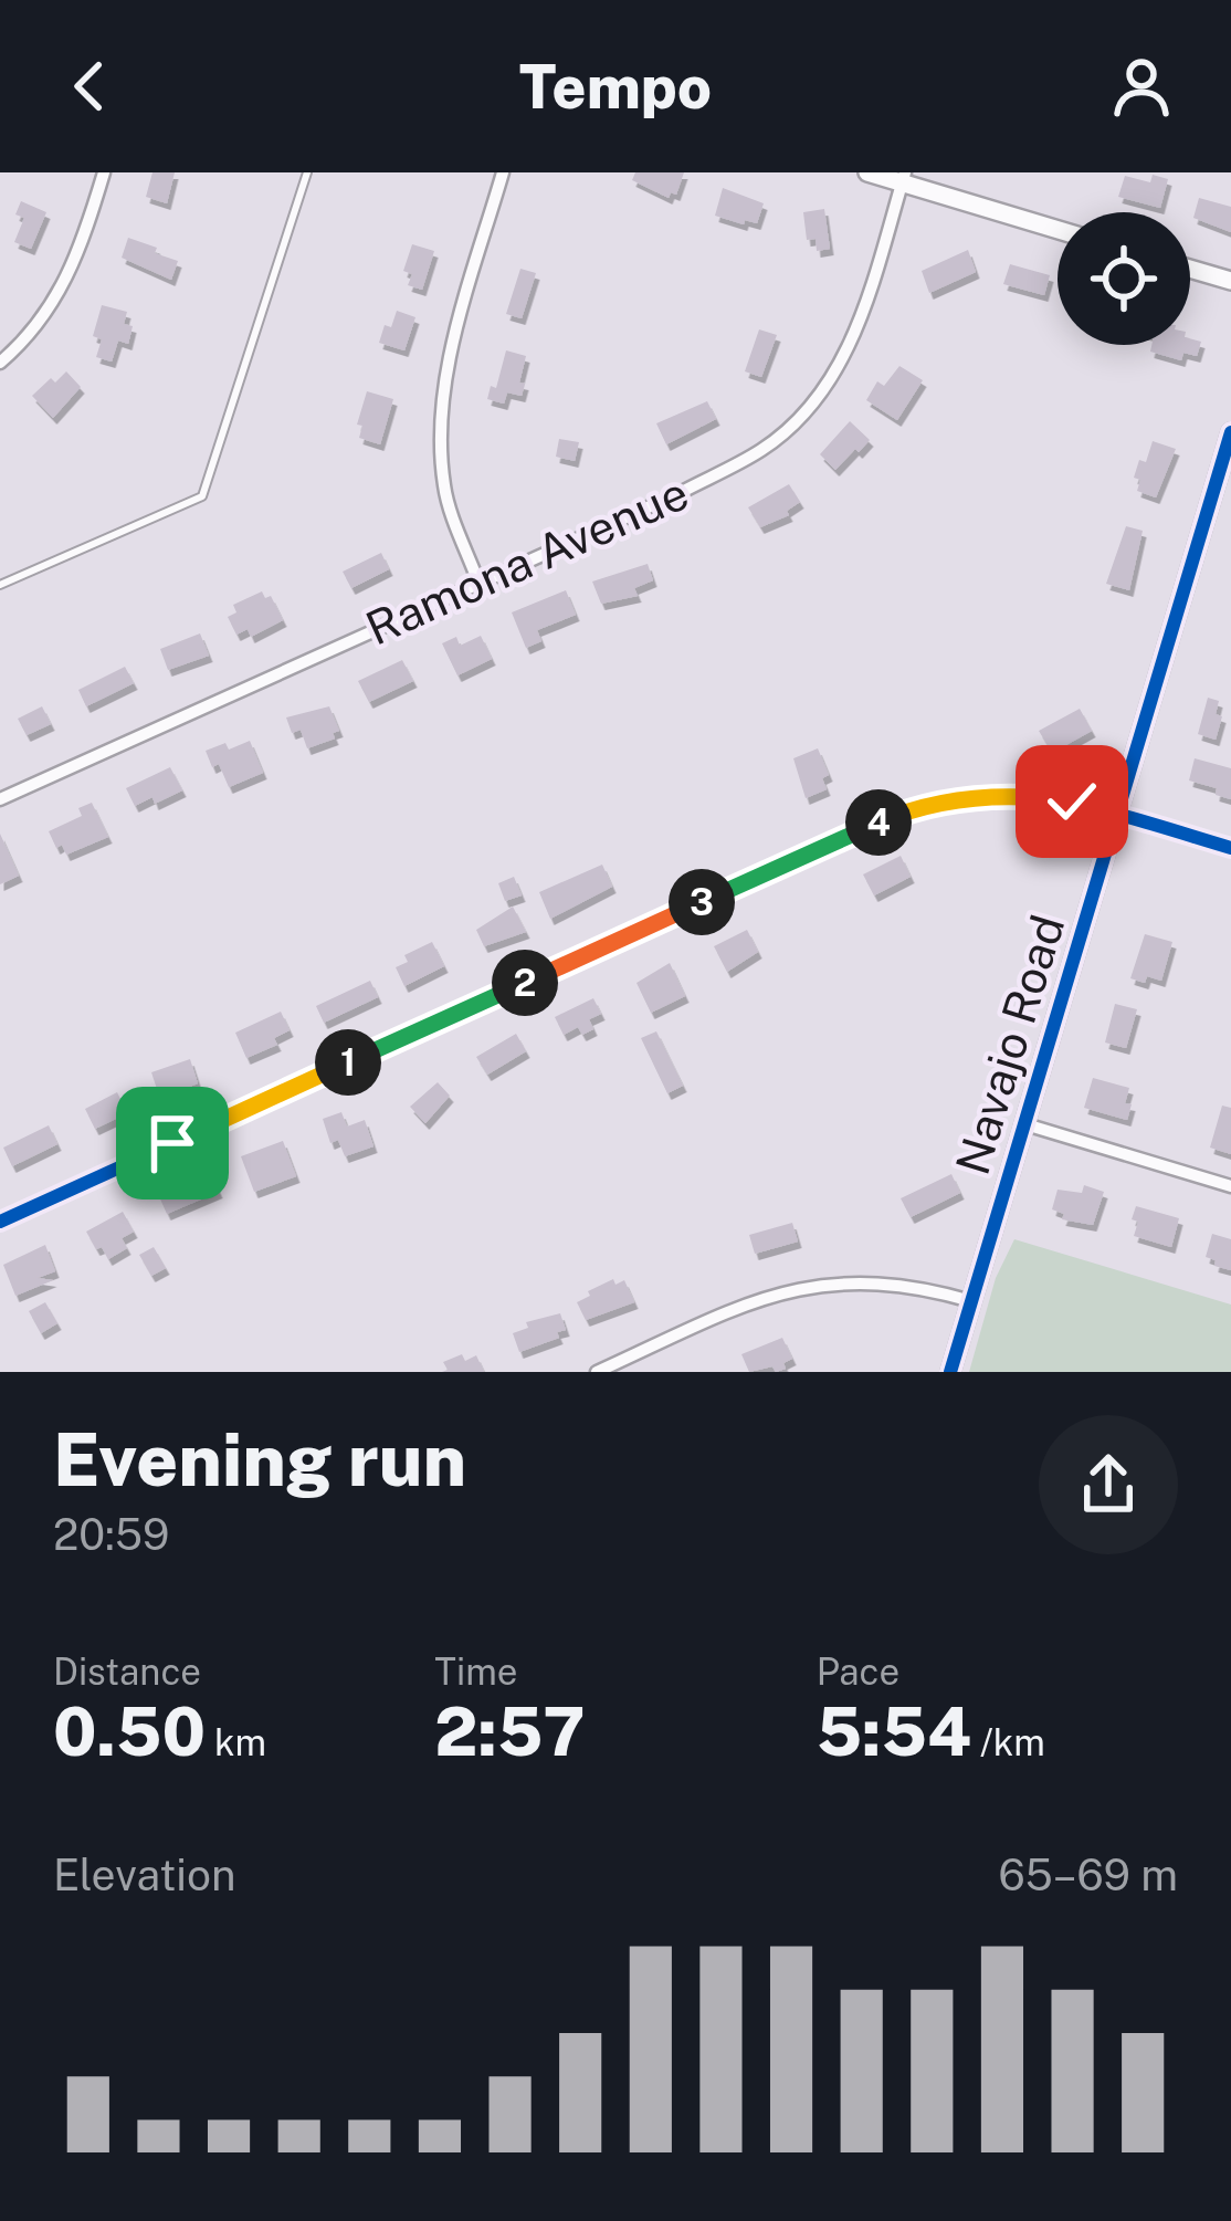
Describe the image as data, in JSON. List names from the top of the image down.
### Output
{
  "streets": {
    "main road": ["Navajo Road"],
    "street": ["Ramona Avenue"]
  },
  "page": {
    "header": "Tempo",
    "pins": [
      "4",
      "3",
      "2",
      "1"
    ],
    "heading": ["Evening run", "20:59"],
    "stats": [
      ["Distance", "0.50 km"],
      ["Time", "2:57"],
      ["Pace", "5:54 /km"]
    ],
    "chart": ["Elevation", "65–69 m"]
  }
}
